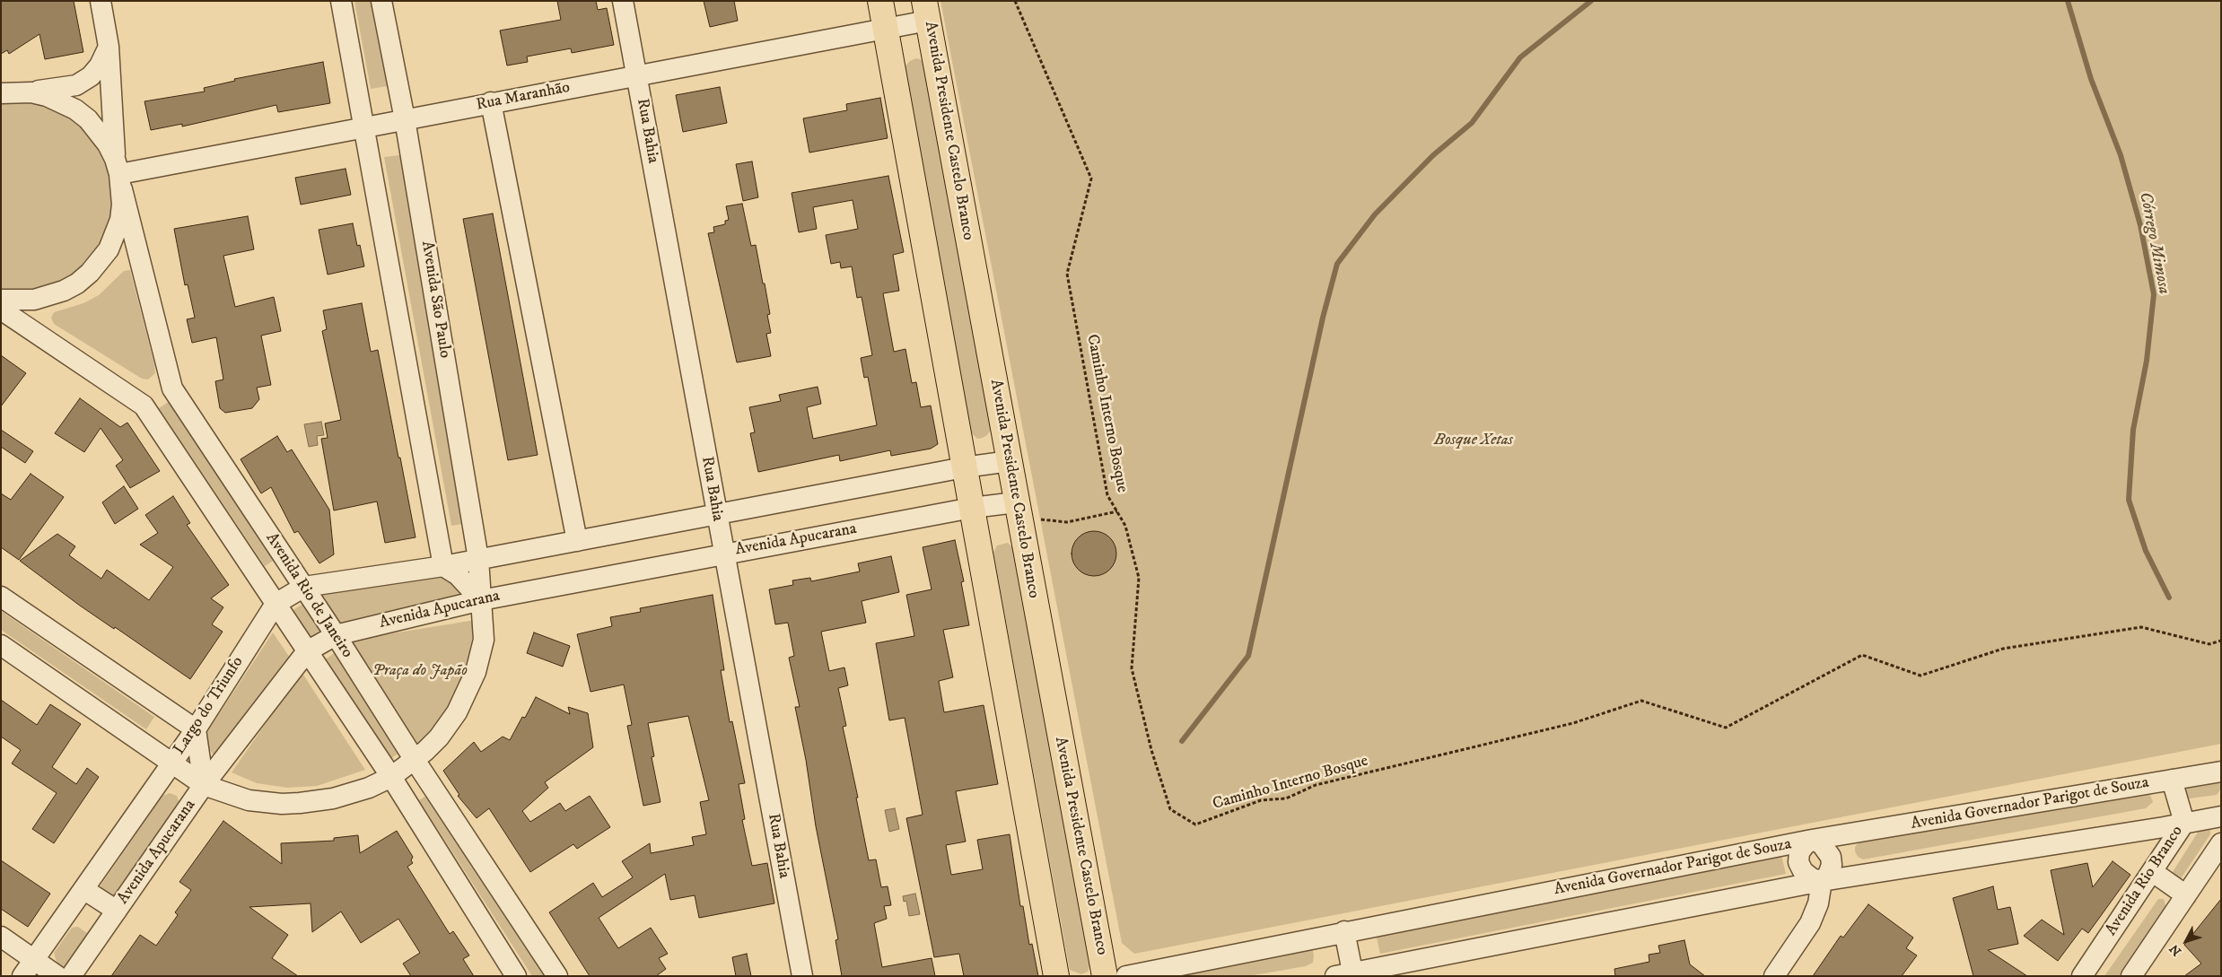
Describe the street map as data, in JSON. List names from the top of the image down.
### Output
{
  "streets": {
    "main road": ["Avenida Presidente Castelo Branco"],
    "street": [
      "Rua Maranhão",
      "Rua Bahia",
      "Avenida São Paulo",
      "Avenida Apucarana",
      "Avenida Rio de Janeiro",
      "Largo do Triunfo",
      "Avenida Governador Parigot de Souza",
      "Avenida Rio Branco"
    ],
    "path": ["Caminho Interno Bosque"]
  },
  "crossings": [
    ["Rua Maranhão", "Rua Bahia"],
    ["Rua Maranhão", "Avenida Presidente Castelo Branco"],
    ["Rua Maranhão", "Avenida São Paulo"],
    ["Rua Maranhão", "Avenida Rio de Janeiro"],
    ["Rua Bahia", "Avenida Apucarana"],
    ["Avenida Presidente Castelo Branco", "Avenida Apucarana"],
    ["Avenida São Paulo", "Avenida Apucarana"],
    ["Avenida São Paulo", "Largo do Triunfo"],
    ["Avenida Apucarana", "Avenida Rio de Janeiro"],
    ["Avenida Apucarana", "Largo do Triunfo"],
    ["Avenida Rio de Janeiro", "Largo do Triunfo"],
    ["Avenida Governador Parigot de Souza", "Avenida Rio Branco"]
  ],
  "water": ["Córrego Mimosa"],
  "parks": ["Bosque Xetas", "Praça do Japão"],
  "north": "bottom left"
}
